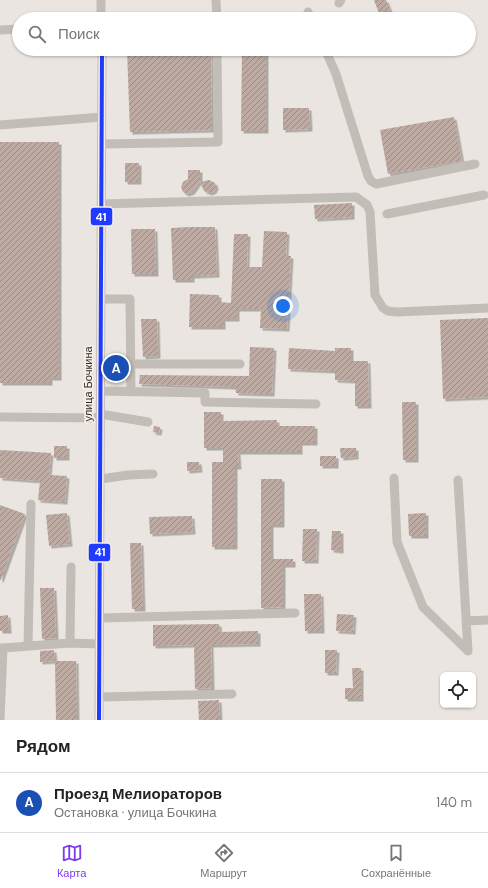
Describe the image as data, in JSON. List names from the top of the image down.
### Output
{
  "streets": {
    "street": ["улица Бочкина"]
  },
  "lines": ["transit line 41"],
  "page": {
    "search": "Поиск",
    "pins": "A",
    "heading": "Рядом",
    "list": [
      {
        "mark": "A",
        "name": "Проезд Мелиораторов",
        "note": "Остановка · улица Бочкина",
        "value": "140 m"
      }
    ],
    "nav": ["Карта", "Маршрут", "Сохранённые"]
  }
}
